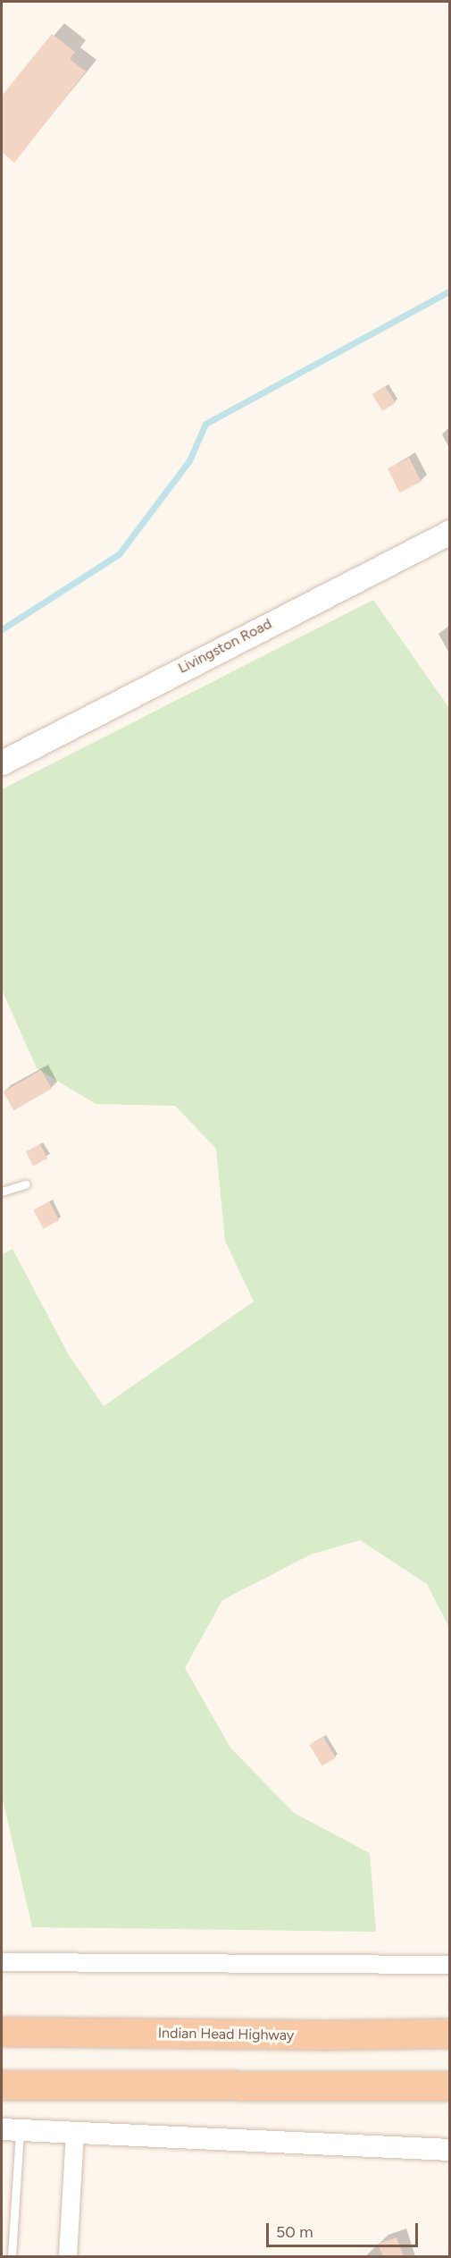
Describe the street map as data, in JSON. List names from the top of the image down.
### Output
{
  "streets": {
    "highway": ["Indian Head Highway"],
    "main road": ["Livingston Road"]
  },
  "scale_bar": "50 m"
}
